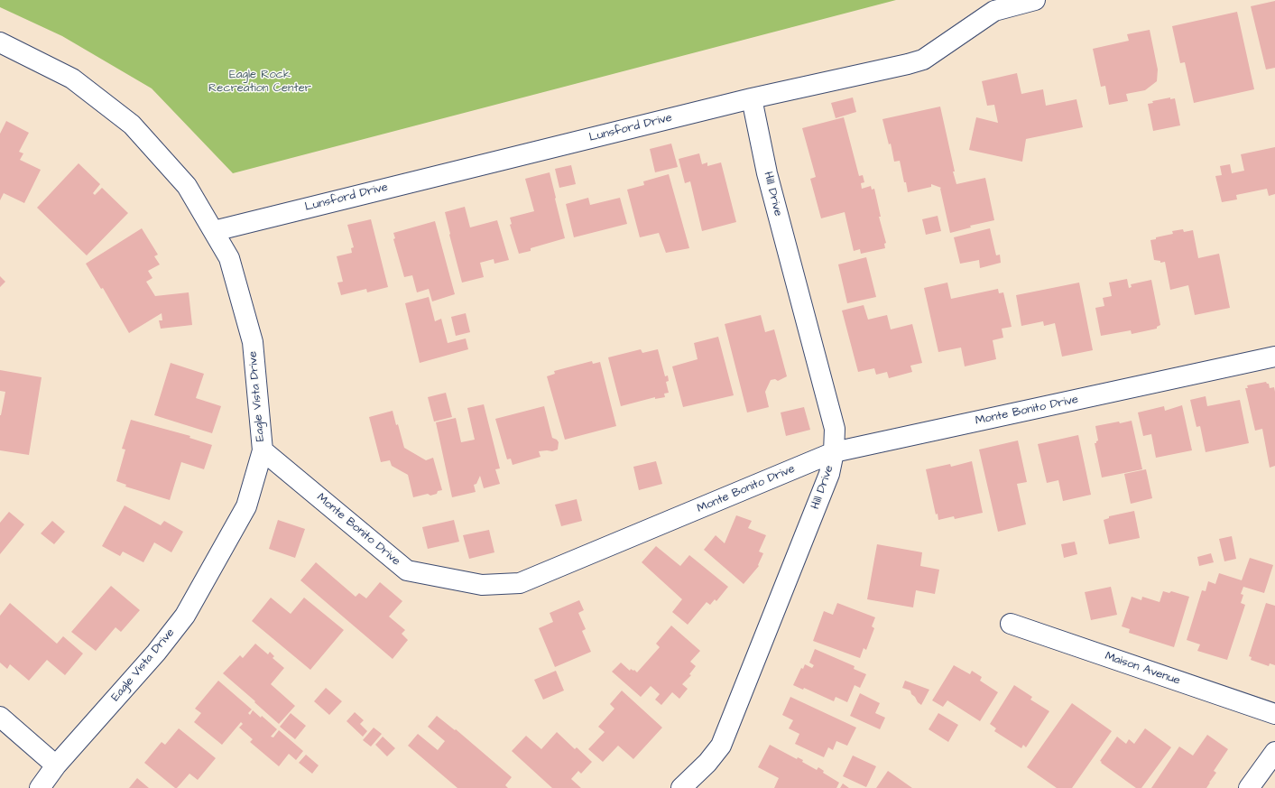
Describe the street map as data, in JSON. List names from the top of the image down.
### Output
{
  "streets": {
    "street": [
      "Lunsford Drive",
      "Hill Drive",
      "Eagle Vista Drive",
      "Monte Bonito Drive",
      "Maison Avenue"
    ]
  },
  "crossings": [
    ["Lunsford Drive", "Hill Drive"],
    ["Lunsford Drive", "Eagle Vista Drive"],
    ["Hill Drive", "Monte Bonito Drive"],
    ["Eagle Vista Drive", "Monte Bonito Drive"]
  ],
  "parks": ["Eagle Rock Recreation Center"]
}
